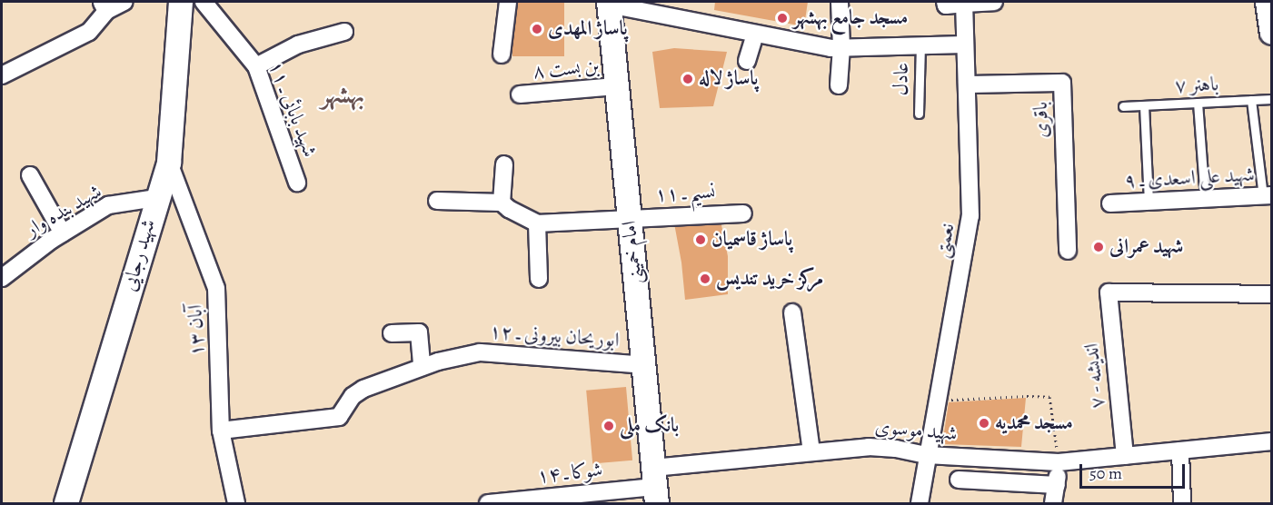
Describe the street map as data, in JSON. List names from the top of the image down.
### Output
{
  "streets": {
    "street": [
      "بن بست ۸",
      "شهید بابائی ـ ۱۱",
      "باقری",
      "شهید علی اسعدی ـ ۹",
      "نسیم ـ ۱۱",
      "شهید بنده وار",
      "نعمتی",
      "امام خمینی",
      "شهید رجایی",
      "۱۳ آبان",
      "ابوریحان بیرونی ـ ۱۲",
      "اندیشه - ۷",
      "شهید موسوی",
      "شوکا ـ ۱۴"
    ],
    "lane": ["عادل", "باهنر ۷"]
  },
  "crossings": [
    ["بن بست ۸", "امام خمینی"],
    ["باقری", "نعمتی"],
    ["نسیم ـ ۱۱", "امام خمینی"],
    ["شهید بنده وار", "شهید رجایی"],
    ["نعمتی", "شهید موسوی"],
    ["امام خمینی", "ابوریحان بیرونی ـ ۱۲"],
    ["امام خمینی", "شهید موسوی"],
    ["امام خمینی", "شوکا ـ ۱۴"],
    ["شهید رجایی", "۱۳ آبان"],
    ["۱۳ آبان", "ابوریحان بیرونی ـ ۱۲"],
    ["اندیشه - ۷", "شهید موسوی"],
    ["شهید موسوی", "شوکا ـ ۱۴"]
  ],
  "districts": ["بهشهر"],
  "places": [
    "مسجد جامع بهشهر",
    "پاساژ المهدی",
    "پاساژ لاله",
    "پاساژ قاسمیان",
    "شهید عمرانی",
    "مرکز خرید تندیس",
    "مسجد محمدیه",
    "بانک ملی"
  ],
  "scale_bar": "50 m"
}
